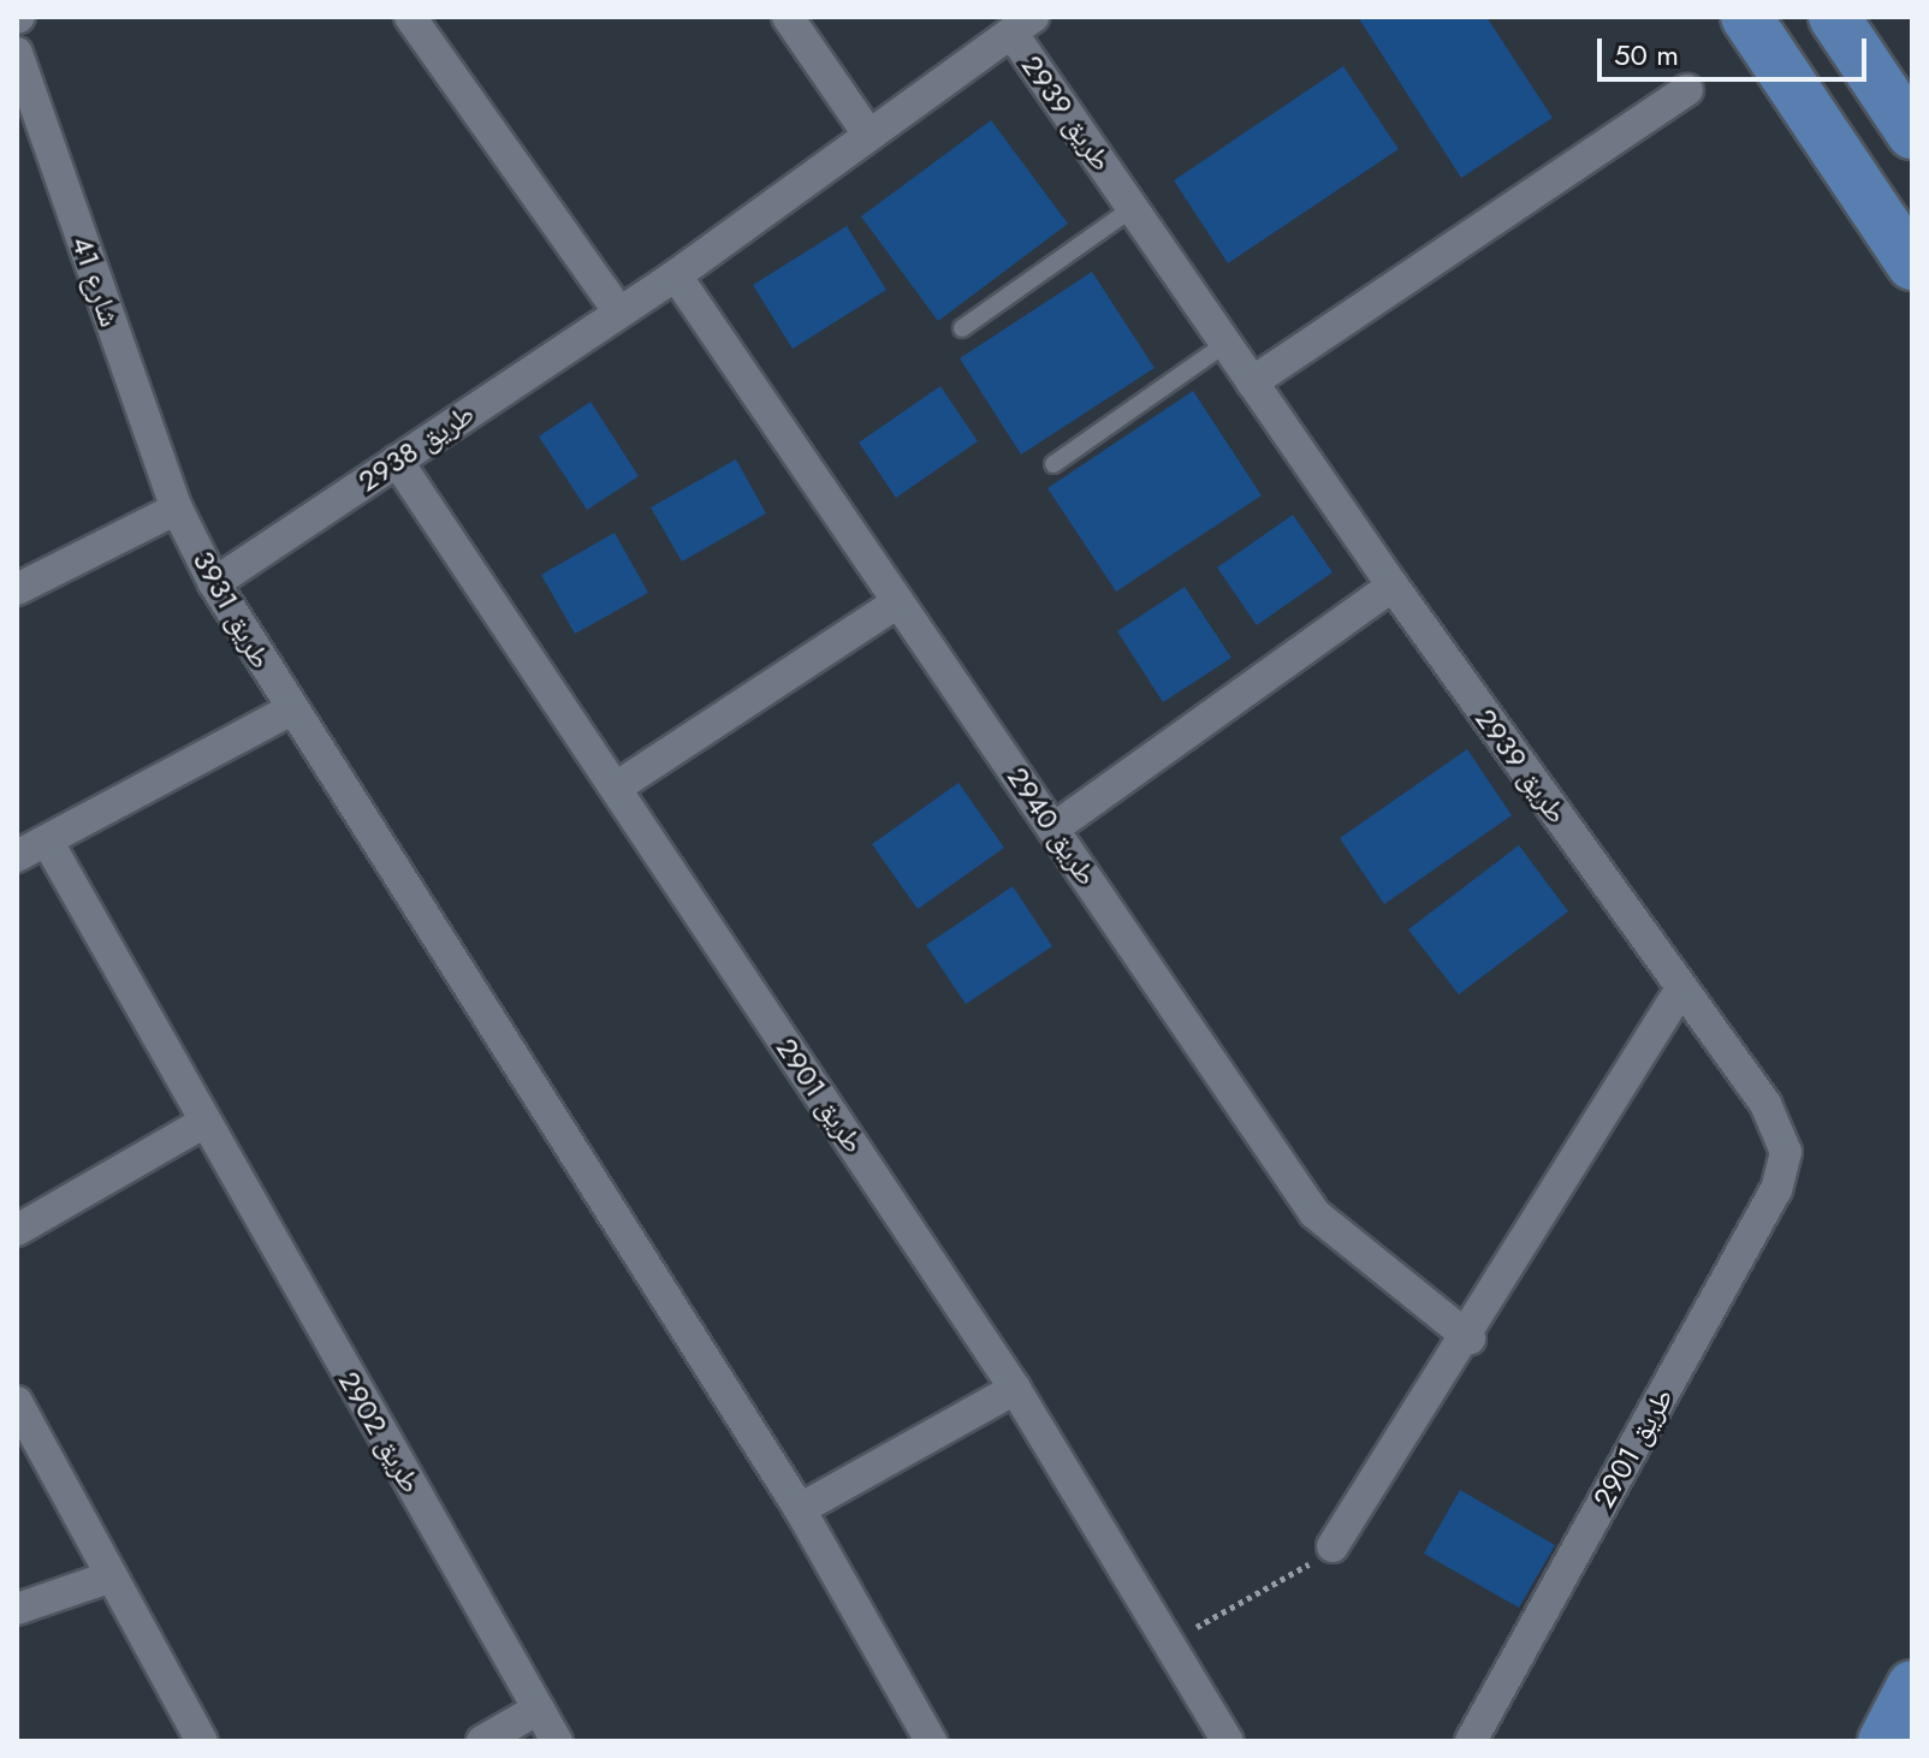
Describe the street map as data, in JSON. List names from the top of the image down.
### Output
{
  "streets": {
    "street": [
      "طريق 2939",
      "شارع 41",
      "طريق 2938",
      "طريق 3931",
      "طريق 2940",
      "طريق 2901",
      "طريق 2902"
    ]
  },
  "crossings": [
    ["طريق 2939", "طريق 2938"],
    ["طريق 2939", "طريق 2901"],
    ["شارع 41", "طريق 3931"],
    ["طريق 2938", "طريق 3931"],
    ["طريق 2938", "طريق 2940"],
    ["طريق 2938", "طريق 2901"]
  ],
  "scale_bar": "50 m"
}
